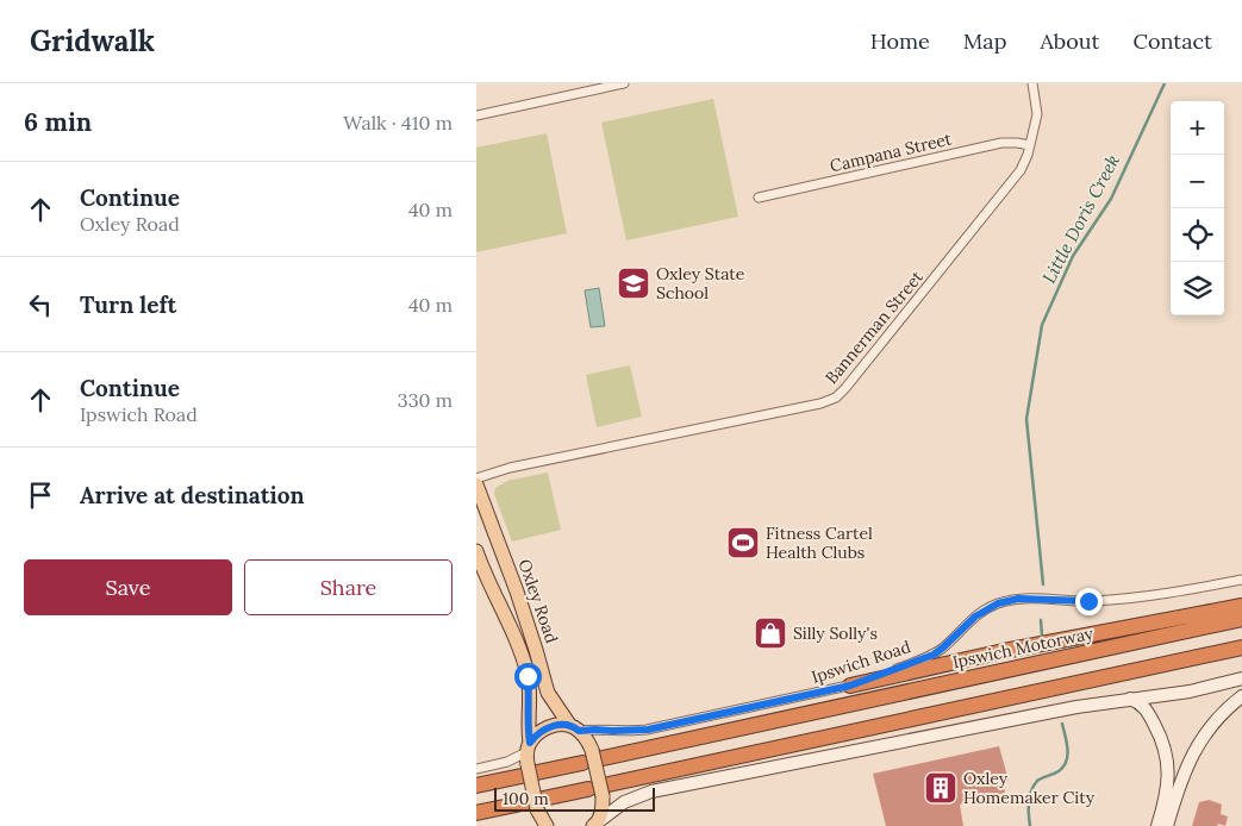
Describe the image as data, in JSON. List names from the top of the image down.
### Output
{
  "streets": {
    "highway": ["Ipswich Motorway"],
    "main road": ["Oxley Road"],
    "street": ["Campana Street", "Bannerman Street", "Ipswich Road"]
  },
  "crossings": [
    ["Campana Street", "Bannerman Street"],
    ["Oxley Road", "Ipswich Motorway"],
    ["Oxley Road", "Ipswich Road"]
  ],
  "water": ["Little Doris Creek"],
  "places": {
    "school or university": ["Oxley State School"],
    "sports": ["Fitness Cartel Health Clubs"],
    "shop": ["Silly Solly's"],
    "building": ["Oxley Homemaker City"]
  },
  "scale_bar": "100 m",
  "page": {
    "header": "Gridwalk",
    "nav": [
      "Home",
      "Map",
      "About",
      "Contact"
    ],
    "heading": ["6 min", "Walk · 410 m"],
    "map_buttons": ["+", "−"],
    "list": [
      ["Continue", "Oxley Road", "40 m"],
      ["Turn left", "40 m"],
      ["Continue", "Ipswich Road", "330 m"],
      "Arrive at destination"
    ],
    "buttons": ["Save", "Share"],
    "scale": "100 m"
  }
}
